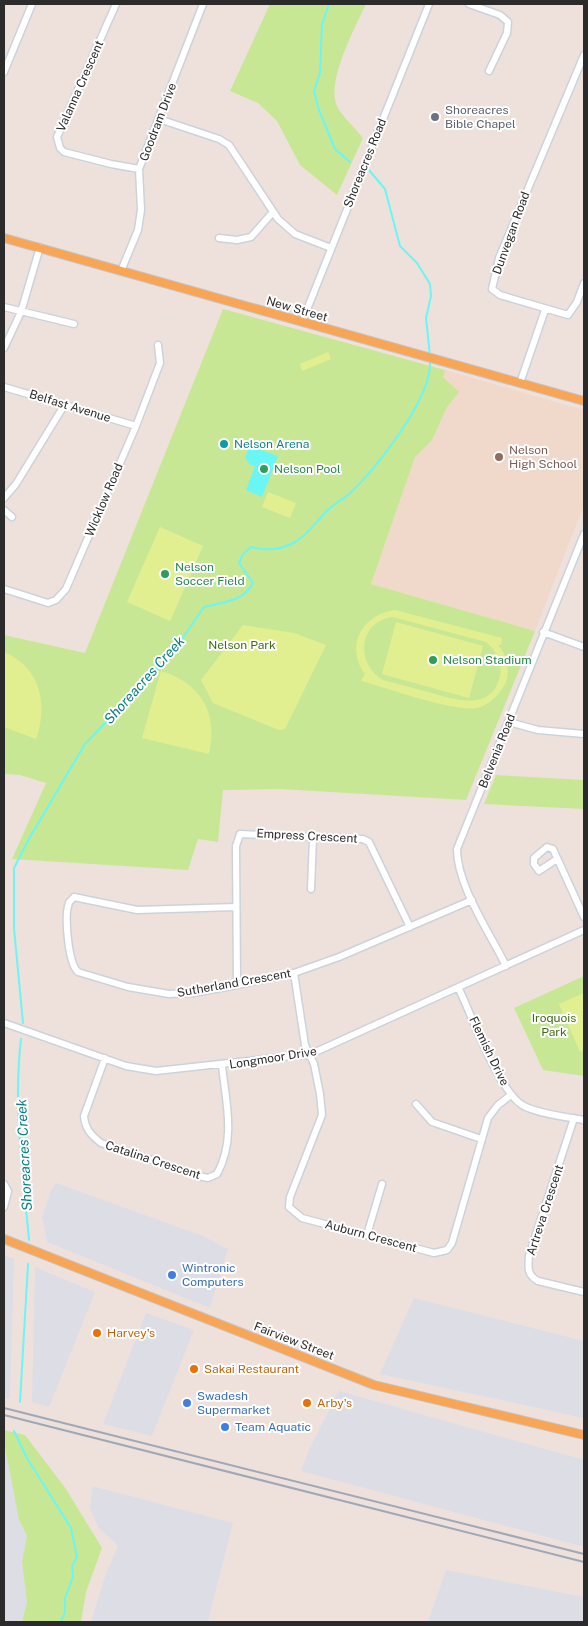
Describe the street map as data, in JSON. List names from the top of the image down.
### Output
{
  "streets": {
    "main road": ["New Street", "Fairview Street"],
    "street": [
      "Valanna Crescent",
      "Goodram Drive",
      "Shoreacres Road",
      "Dunvegan Road",
      "Belfast Avenue",
      "Wicklow Road",
      "Belvenia Road",
      "Empress Crescent",
      "Sutherland Crescent",
      "Flemish Drive",
      "Longmoor Drive",
      "Catalina Crescent",
      "Artreva Crescent",
      "Auburn Crescent"
    ]
  },
  "crossings": [
    ["Valanna Crescent", "Goodram Drive"],
    ["Goodram Drive", "New Street"],
    ["Shoreacres Road", "New Street"],
    ["Belfast Avenue", "Wicklow Road"],
    ["Belvenia Road", "Sutherland Crescent"],
    ["Belvenia Road", "Longmoor Drive"],
    ["Empress Crescent", "Sutherland Crescent"],
    ["Flemish Drive", "Longmoor Drive"],
    ["Flemish Drive", "Artreva Crescent"],
    ["Flemish Drive", "Auburn Crescent"],
    ["Longmoor Drive", "Catalina Crescent"],
    ["Longmoor Drive", "Auburn Crescent"]
  ],
  "water": ["Shoreacres Creek"],
  "parks": ["Nelson Park", "Iroquois Park"],
  "places": [
    "Shoreacres Bible Chapel",
    "Nelson Arena",
    "Nelson High School",
    "Nelson Pool",
    "Nelson Soccer Field",
    "Nelson Stadium",
    "Wintronic Computers",
    "Harvey's",
    "Sakai Restaurant",
    "Swadesh Supermarket",
    "Arby's",
    "Team Aquatic"
  ]
}
